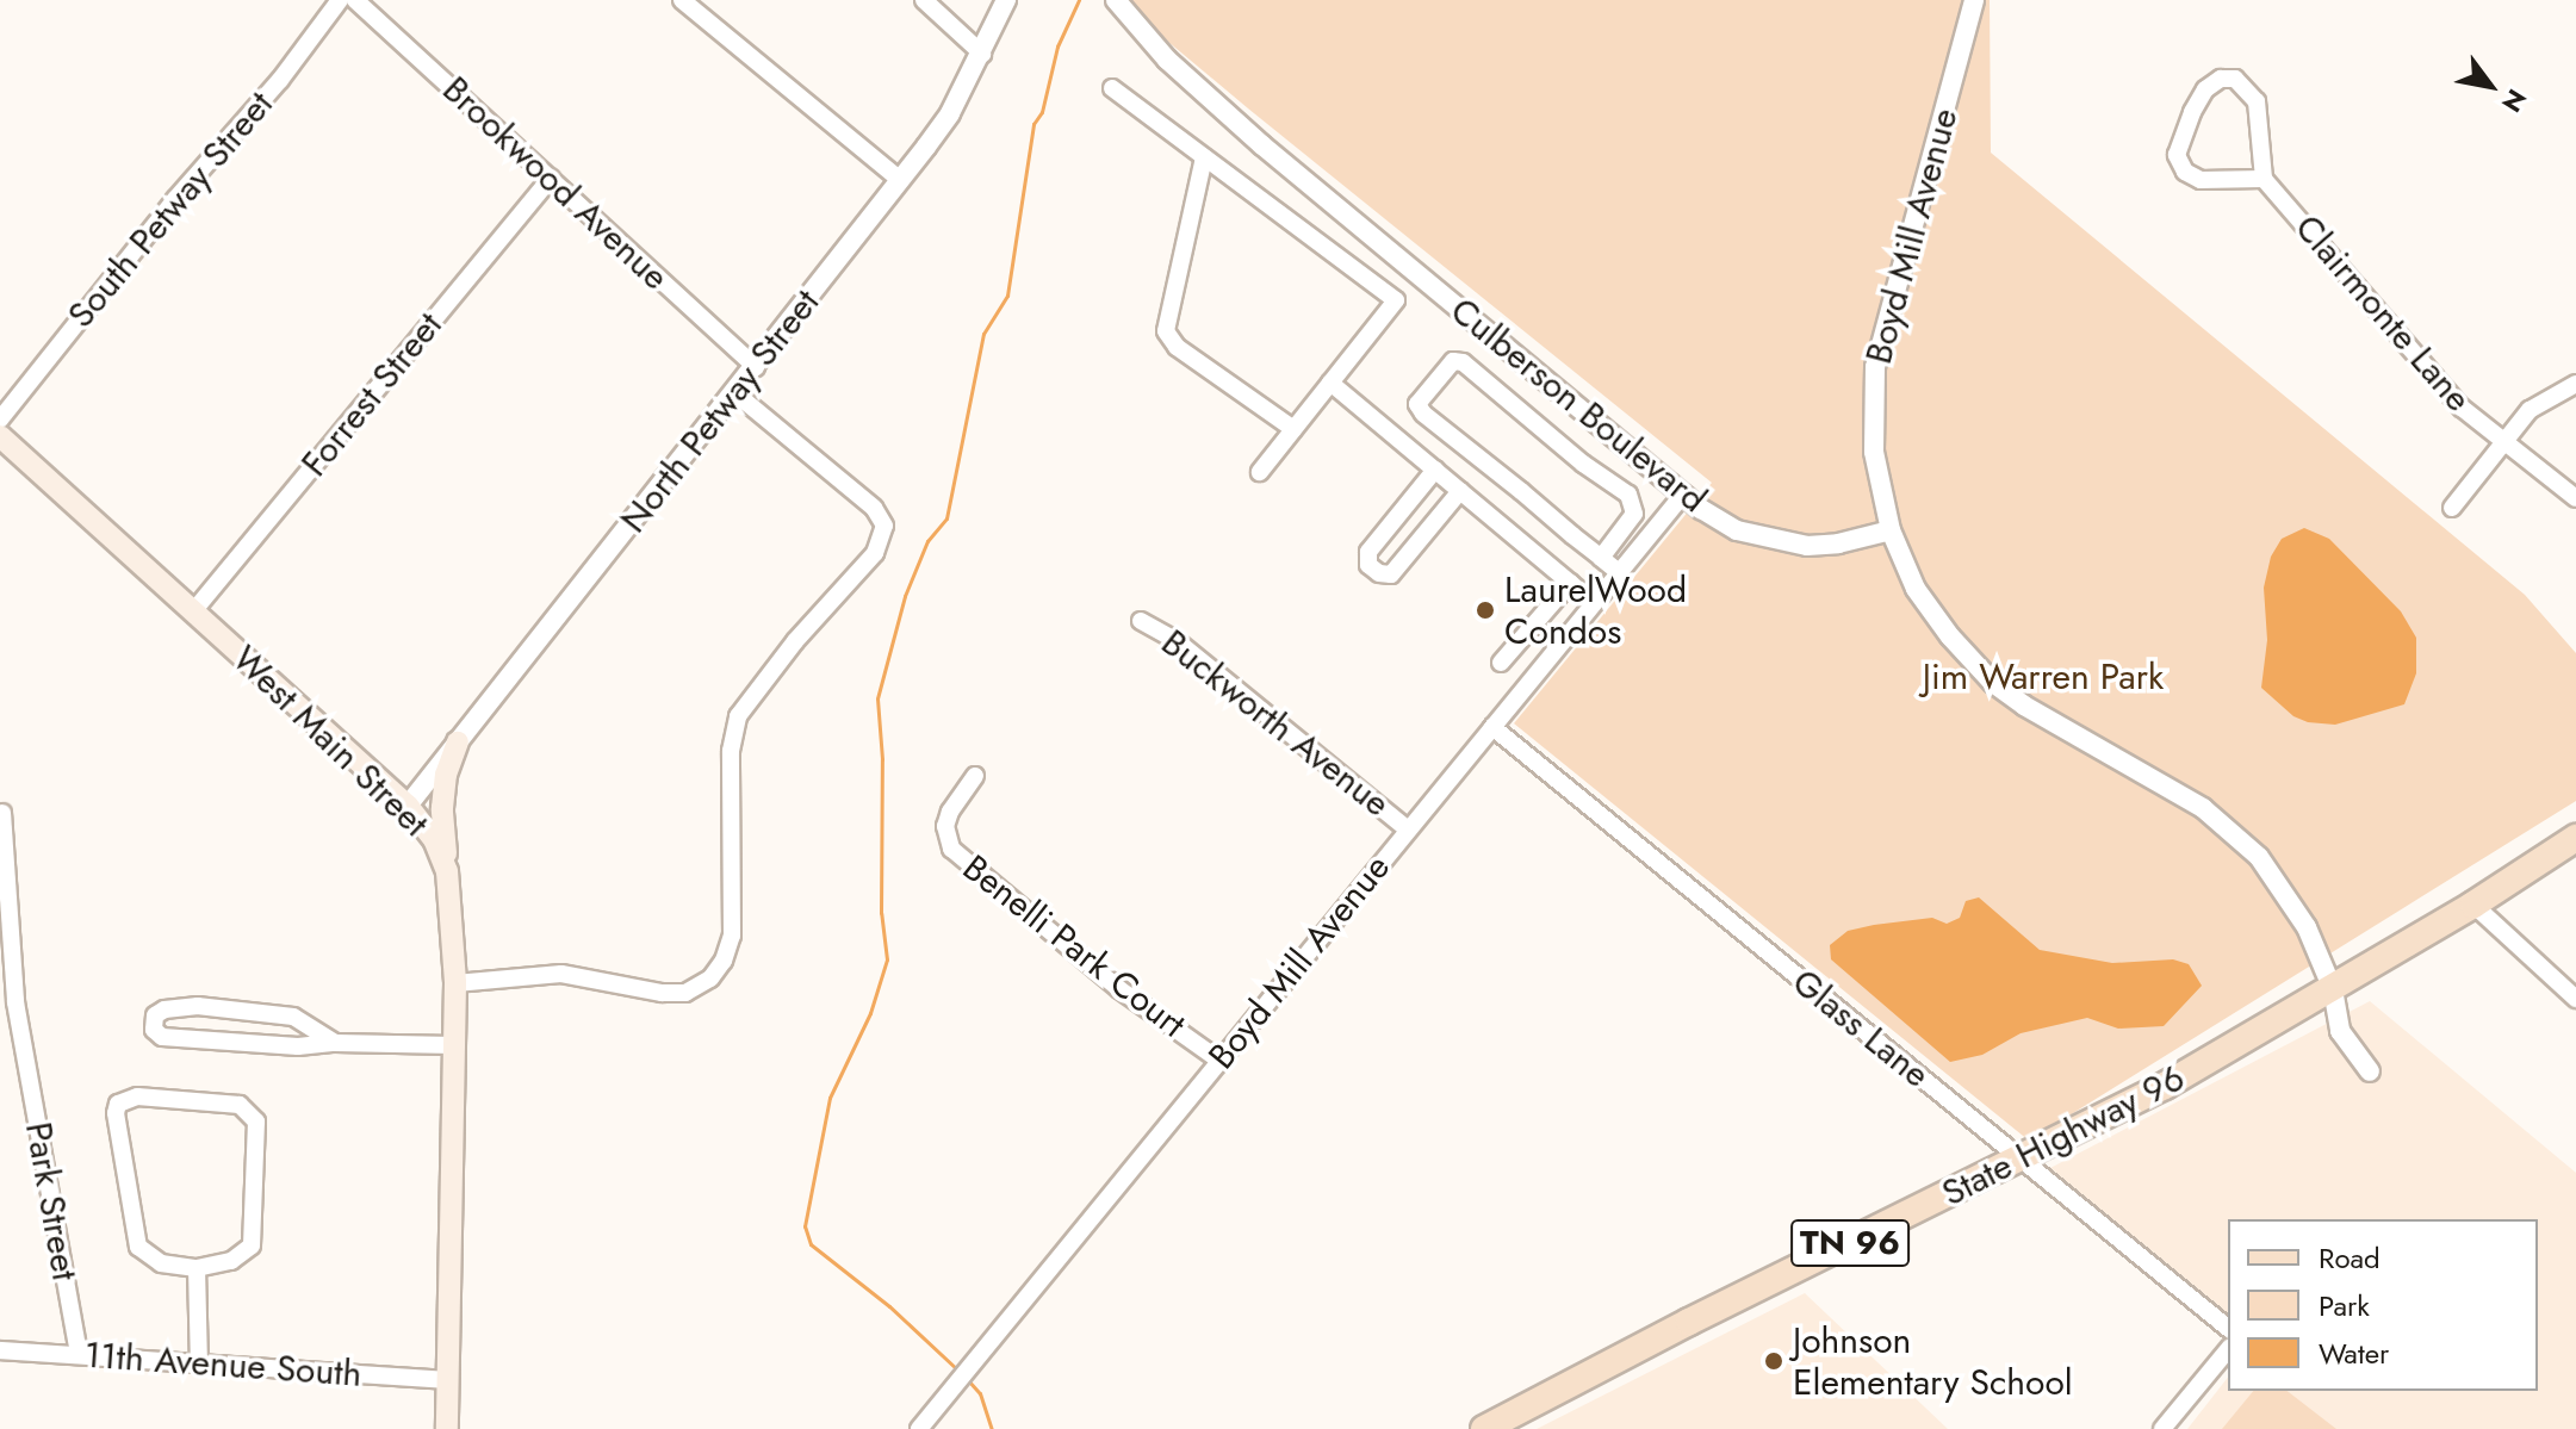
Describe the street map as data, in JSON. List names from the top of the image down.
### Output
{
  "streets": {
    "main road": ["West Main Street", "State Highway 96", "TN 96"],
    "street": [
      "Brookwood Avenue",
      "South Petway Street",
      "Boyd Mill Avenue",
      "Clairmonte Lane",
      "Forrest Street",
      "Culberson Boulevard",
      "North Petway Street",
      "Buckworth Avenue",
      "Benelli Park Court",
      "Glass Lane",
      "Park Street",
      "11th Avenue South"
    ]
  },
  "crossings": [
    ["Brookwood Avenue", "Forrest Street"],
    ["Brookwood Avenue", "North Petway Street"],
    ["Boyd Mill Avenue", "Culberson Boulevard"],
    ["Boyd Mill Avenue", "Buckworth Avenue"],
    ["Boyd Mill Avenue", "Benelli Park Court"],
    ["Boyd Mill Avenue", "Glass Lane"],
    ["Forrest Street", "West Main Street"],
    ["North Petway Street", "West Main Street"],
    ["West Main Street", "11th Avenue South"],
    ["Glass Lane", "State Highway 96"],
    ["Park Street", "11th Avenue South"]
  ],
  "parks": ["Jim Warren Park"],
  "places": ["LaurelWood Condos", "Johnson Elementary School"],
  "legend": ["Road", "Park", "Water"],
  "north": "bottom right"
}
